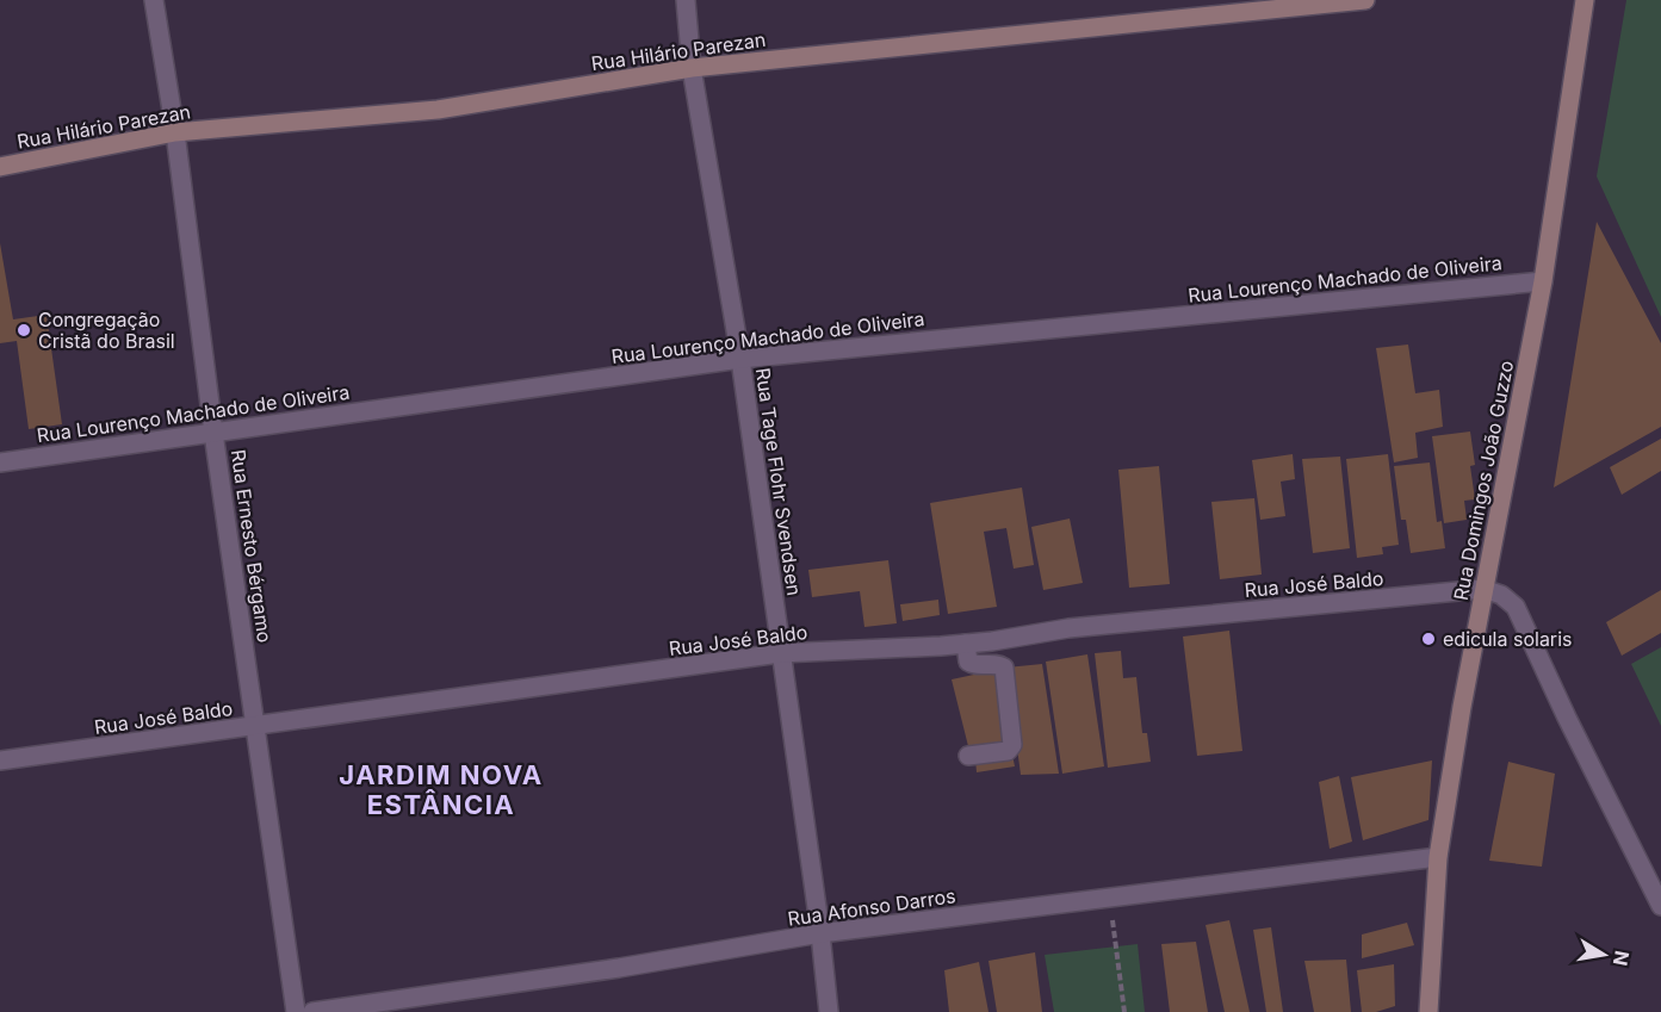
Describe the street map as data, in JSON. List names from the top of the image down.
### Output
{
  "streets": {
    "street": [
      "Rua Hilário Parezan",
      "Rua Lourenço Machado de Oliveira",
      "Rua Domingos João Guzzo",
      "Rua Tage Flohr Svendsen",
      "Rua Ernesto Bérgamo",
      "Rua José Baldo",
      "Rua Afonso Darros"
    ]
  },
  "crossings": [
    ["Rua Hilário Parezan", "Rua Tage Flohr Svendsen"],
    ["Rua Hilário Parezan", "Rua Ernesto Bérgamo"],
    ["Rua Lourenço Machado de Oliveira", "Rua Domingos João Guzzo"],
    ["Rua Lourenço Machado de Oliveira", "Rua Tage Flohr Svendsen"],
    ["Rua Lourenço Machado de Oliveira", "Rua Ernesto Bérgamo"],
    ["Rua Domingos João Guzzo", "Rua José Baldo"],
    ["Rua Domingos João Guzzo", "Rua Afonso Darros"],
    ["Rua Tage Flohr Svendsen", "Rua José Baldo"],
    ["Rua Tage Flohr Svendsen", "Rua Afonso Darros"],
    ["Rua Ernesto Bérgamo", "Rua José Baldo"]
  ],
  "districts": ["JARDIM NOVA ESTÂNCIA"],
  "places": ["Congregação Cristã do Brasil", "edicula solaris"],
  "north": "right"
}
